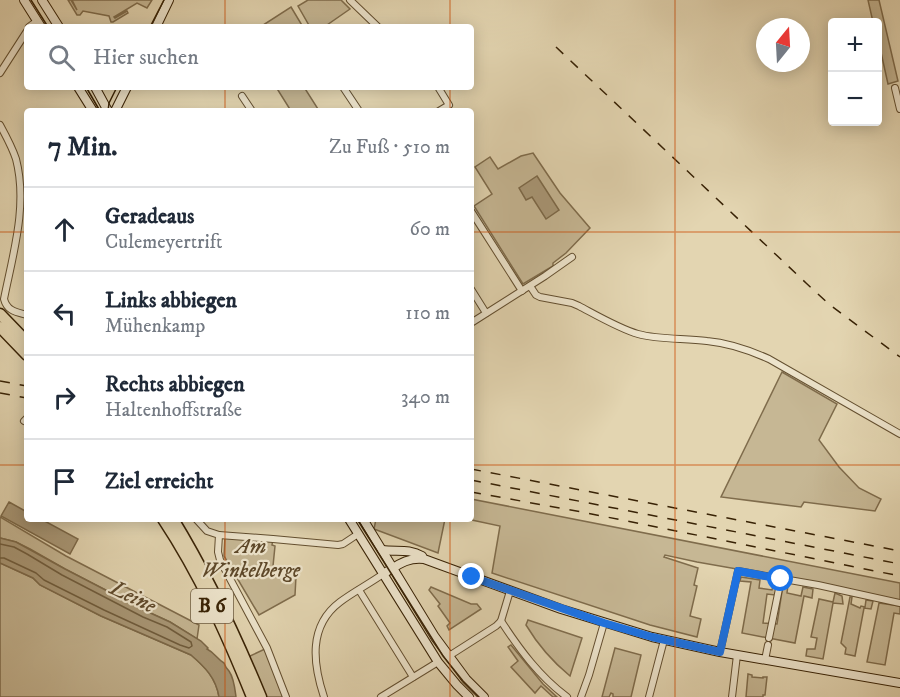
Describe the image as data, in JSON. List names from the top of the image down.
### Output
{
  "streets": {
    "highway": ["B 6"]
  },
  "water": ["Leine"],
  "parks": ["Am Winkelberge"],
  "north": "top",
  "page": {
    "map_buttons": ["+", "−"],
    "search": "Hier suchen",
    "heading": ["7 Min.", "Zu Fuß · 510 m"],
    "list": [
      ["Geradeaus", "Culemeyertrift", "60 m"],
      ["Links abbiegen", "Mühenkamp", "110 m"],
      ["Rechts abbiegen", "Haltenhoffstraße", "340 m"],
      "Ziel erreicht"
    ]
  }
}
